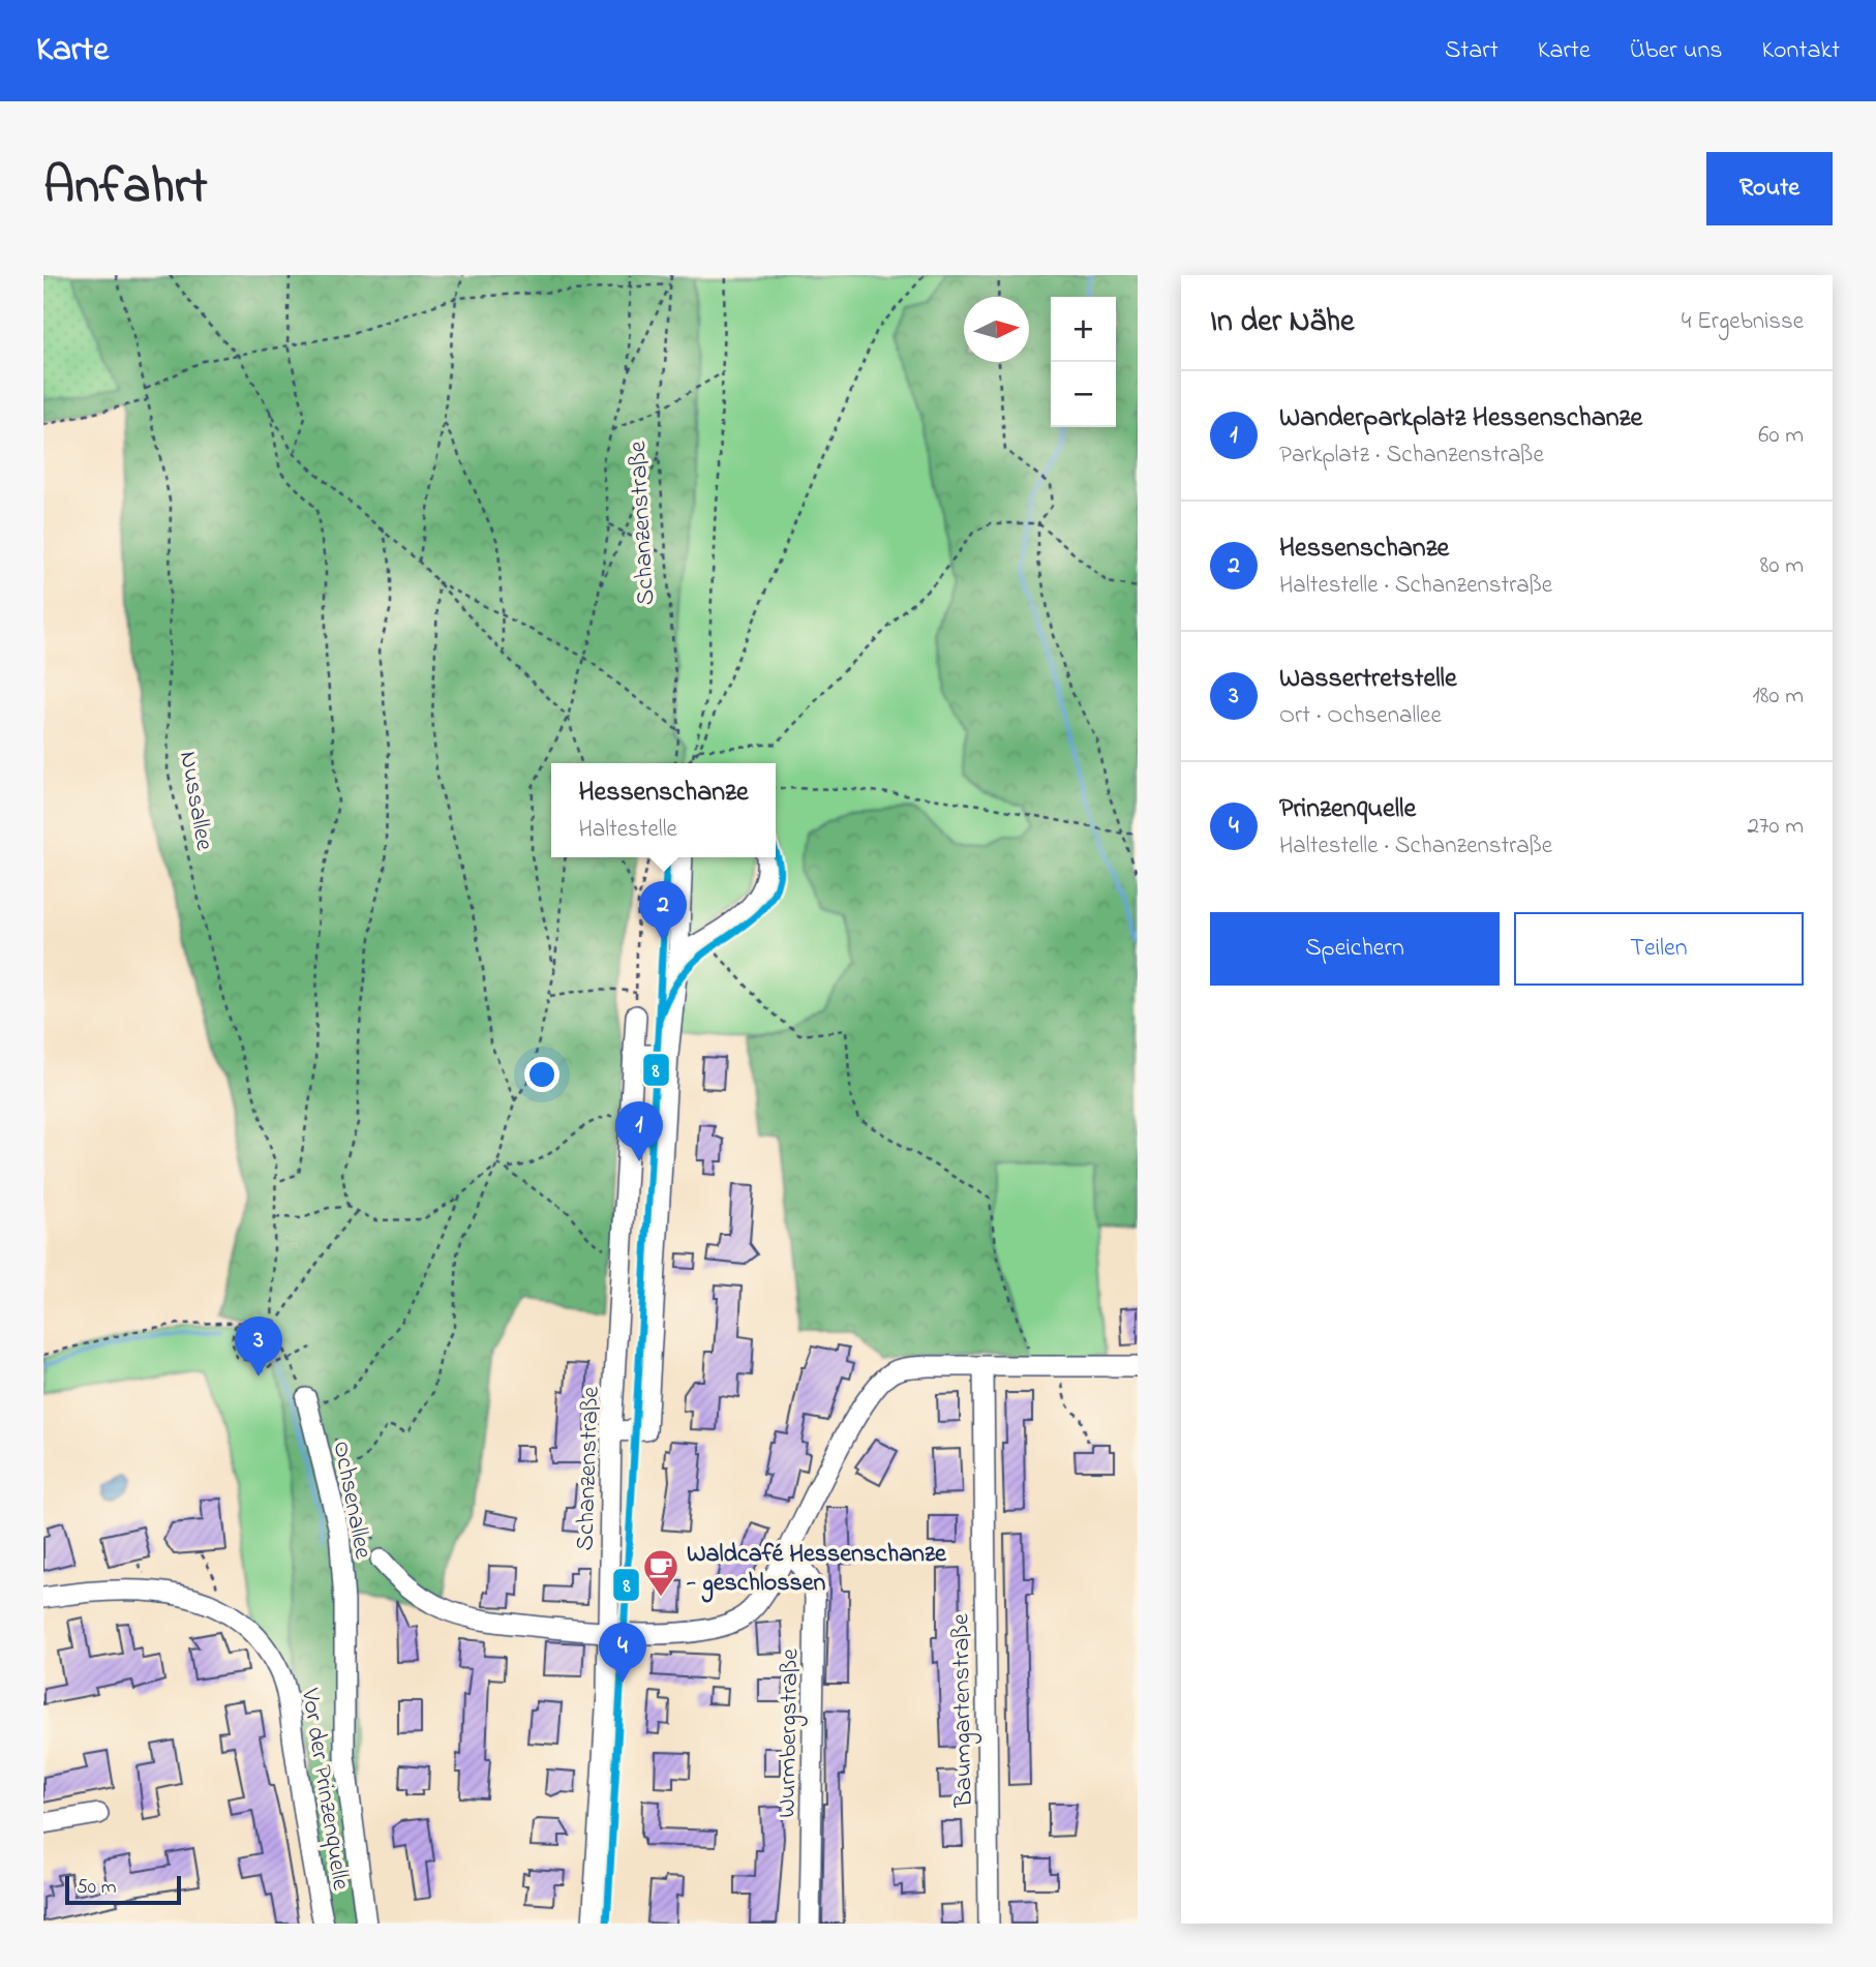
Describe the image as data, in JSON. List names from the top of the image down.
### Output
{
  "streets": {
    "street": [
      "Schanzenstraße",
      "Ochsenallee",
      "Baumgartenstraße",
      "Wurmbergstraße",
      "Vor der Prinzenquelle"
    ],
    "path": ["Nussallee"]
  },
  "places": {
    "cafe": ["Waldcafé Hessenschanze - geschlossen"]
  },
  "lines": ["transit line 8"],
  "scale_bar": "50 m",
  "north": "right",
  "page": {
    "header": "Karte",
    "nav": [
      "Start",
      "Karte",
      "Über uns",
      "Kontakt"
    ],
    "title": "Anfahrt",
    "buttons": [
      "Route",
      ["Speichern", "Teilen"]
    ],
    "heading": ["In der Nähe", "4 Ergebnisse"],
    "map_buttons": ["+", "−"],
    "list": [
      {
        "mark": "1",
        "name": "Wanderparkplatz Hessenschanze",
        "note": "Parkplatz · Schanzenstraße",
        "value": "60 m"
      },
      {
        "mark": "2",
        "name": "Hessenschanze",
        "note": "Haltestelle · Schanzenstraße",
        "value": "80 m"
      },
      {
        "mark": "3",
        "name": "Wassertretstelle",
        "note": "Ort · Ochsenallee",
        "value": "180 m"
      },
      {
        "mark": "4",
        "name": "Prinzenquelle",
        "note": "Haltestelle · Schanzenstraße",
        "value": "270 m"
      }
    ],
    "popup": ["Hessenschanze", "Haltestelle"],
    "pins": [
      "2",
      "1",
      "3",
      "4"
    ],
    "scale": "50 m"
  }
}
